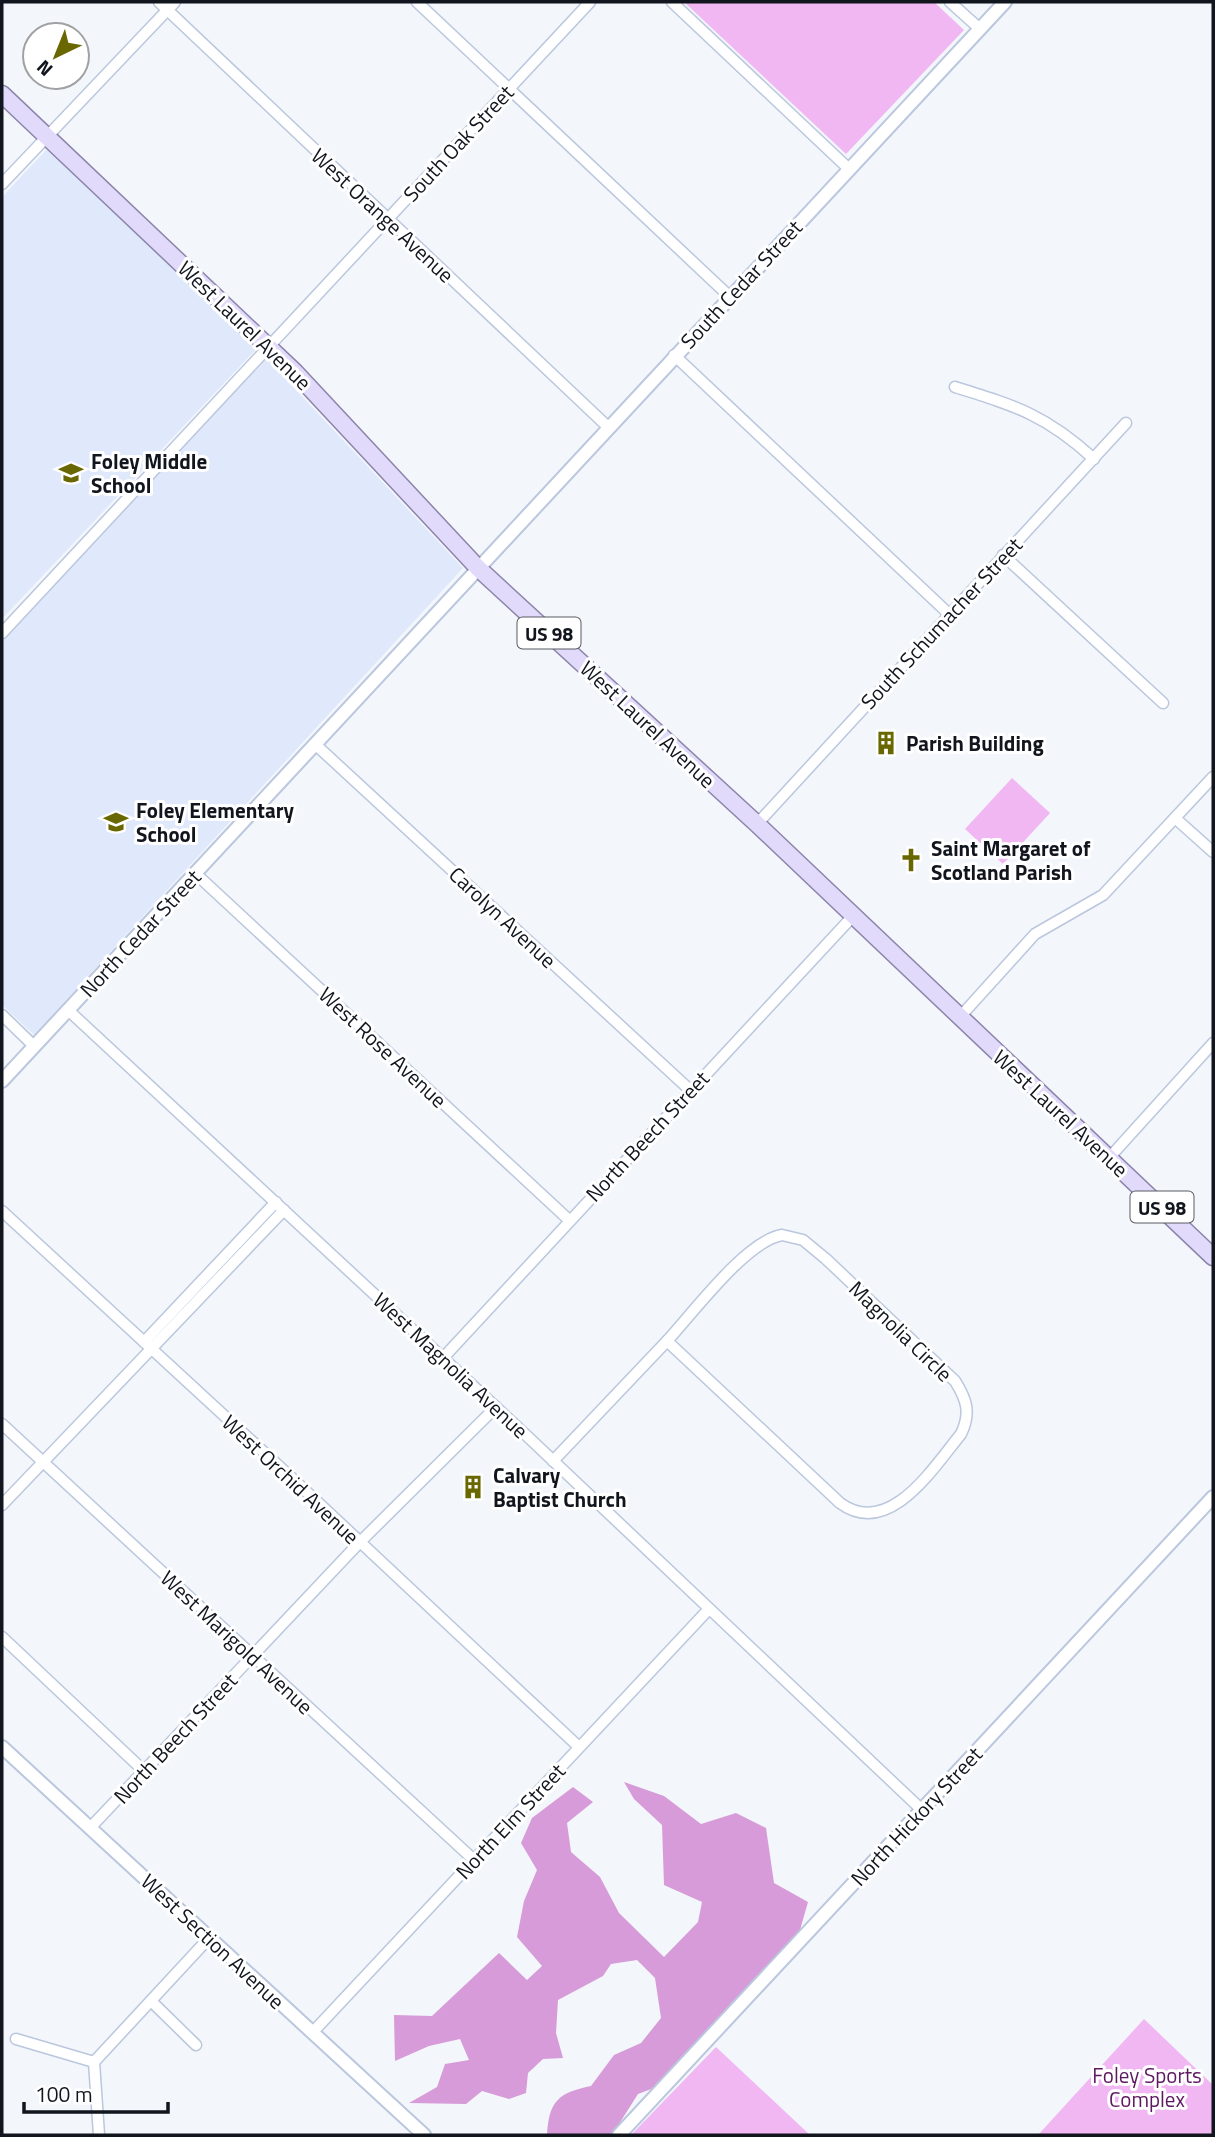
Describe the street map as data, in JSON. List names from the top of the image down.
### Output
{
  "streets": {
    "main road": ["West Laurel Avenue", "US 98"],
    "street": [
      "South Oak Street",
      "West Orange Avenue",
      "South Cedar Street",
      "South Schumacher Street",
      "Carolyn Avenue",
      "North Cedar Street",
      "West Rose Avenue",
      "North Beech Street",
      "Magnolia Circle",
      "West Magnolia Avenue",
      "West Orchid Avenue",
      "West Marigold Avenue",
      "North Hickory Street",
      "North Elm Street",
      "West Section Avenue"
    ]
  },
  "crossings": [
    ["South Oak Street", "West Orange Avenue"],
    ["South Oak Street", "West Laurel Avenue"],
    ["West Orange Avenue", "South Cedar Street"],
    ["South Cedar Street", "West Laurel Avenue"],
    ["South Cedar Street", "North Cedar Street"],
    ["West Laurel Avenue", "South Schumacher Street"],
    ["West Laurel Avenue", "North Cedar Street"],
    ["West Laurel Avenue", "North Beech Street"],
    ["Carolyn Avenue", "North Cedar Street"],
    ["Carolyn Avenue", "North Beech Street"],
    ["North Cedar Street", "West Rose Avenue"],
    ["North Cedar Street", "West Magnolia Avenue"],
    ["West Rose Avenue", "North Beech Street"],
    ["North Beech Street", "West Magnolia Avenue"],
    ["North Beech Street", "West Orchid Avenue"],
    ["North Beech Street", "West Marigold Avenue"],
    ["North Beech Street", "West Section Avenue"],
    ["Magnolia Circle", "West Magnolia Avenue"],
    ["West Magnolia Avenue", "North Hickory Street"],
    ["West Magnolia Avenue", "North Elm Street"],
    ["West Orchid Avenue", "North Elm Street"],
    ["West Marigold Avenue", "North Elm Street"],
    ["North Elm Street", "West Section Avenue"]
  ],
  "parks": ["Foley Sports Complex"],
  "places": {
    "school or university": ["Foley Middle School", "Foley Elementary School"],
    "building": ["Parish Building", "Calvary Baptist Church"],
    "church": ["Saint Margaret of Scotland Parish"]
  },
  "scale_bar": "100 m",
  "north": "bottom left"
}
